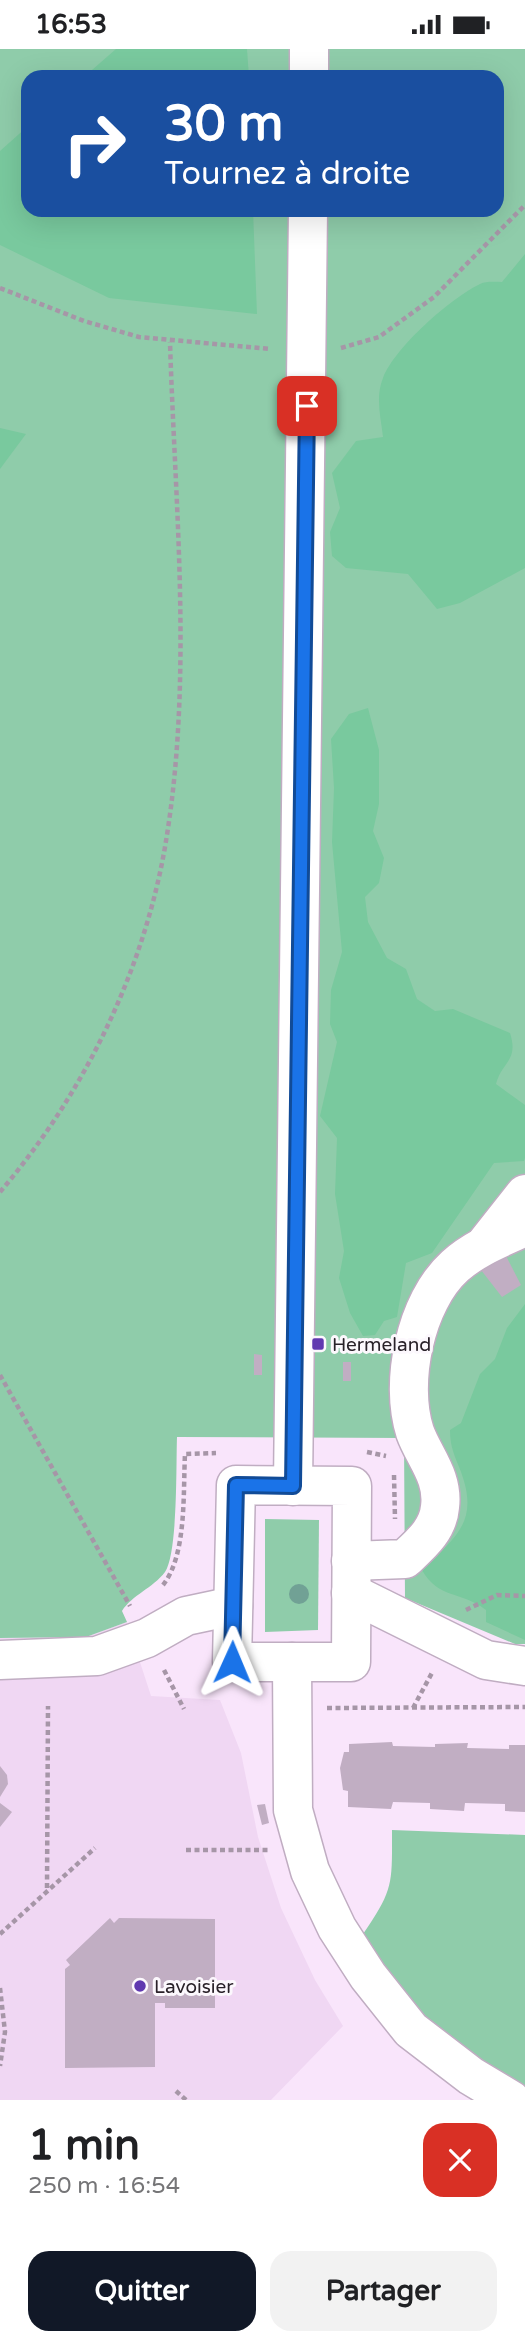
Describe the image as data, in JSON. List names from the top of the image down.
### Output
{
  "places": {
    "transit": ["Hermeland"],
    "other": ["Lavoisier"]
  },
  "page": {
    "status": "16:53",
    "turn": ["30 m", "Tournez à droite"],
    "heading": ["1 min", "250 m · 16:54"],
    "buttons": ["Quitter", "Partager"]
  }
}
